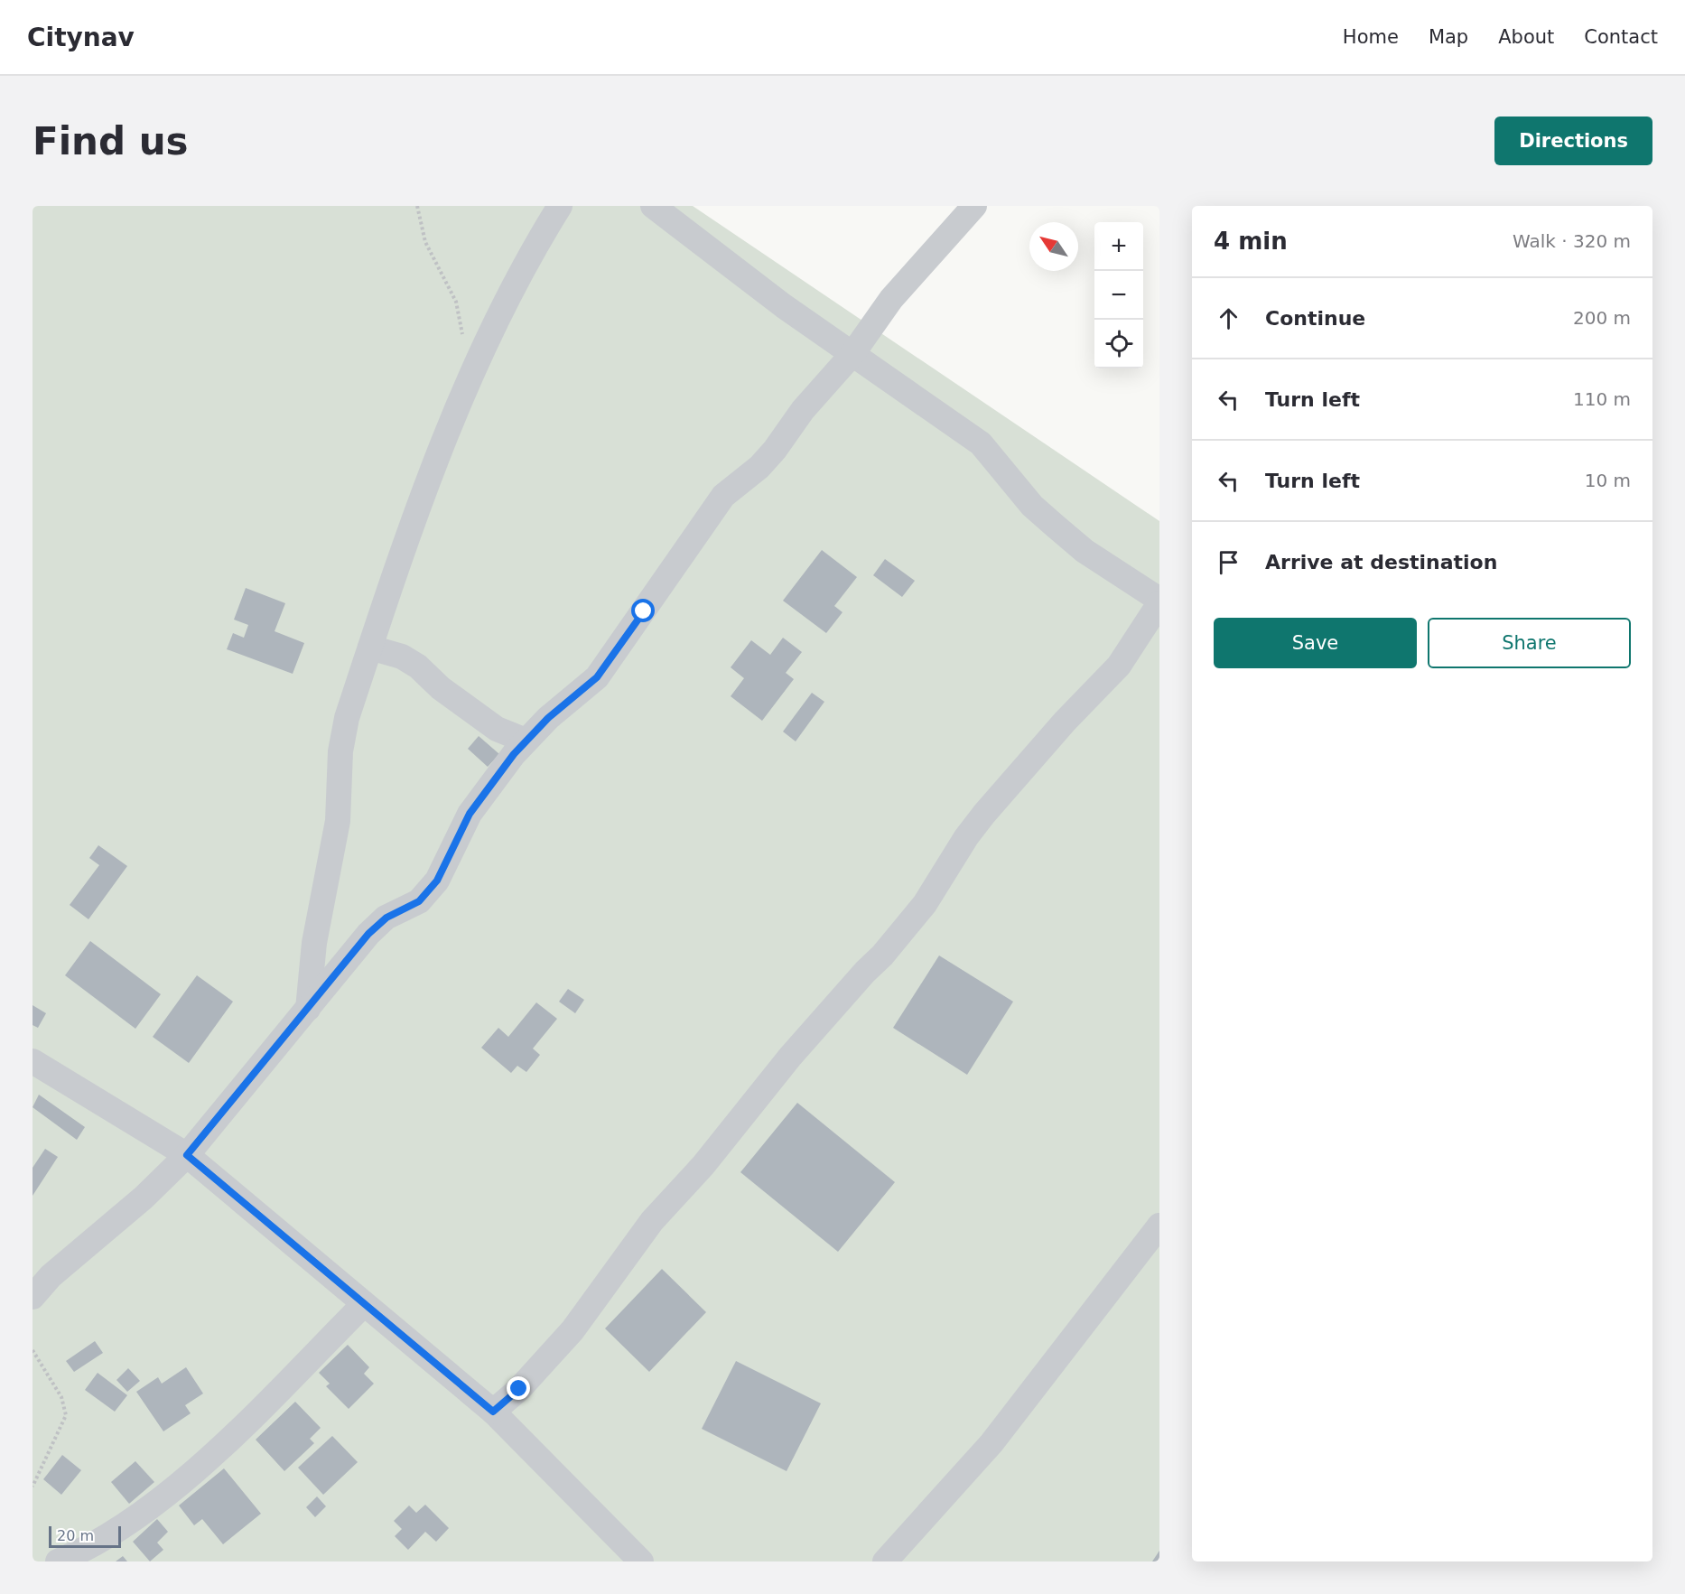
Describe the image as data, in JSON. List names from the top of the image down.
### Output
{
  "scale_bar": "20 m",
  "north": "top left",
  "page": {
    "header": "Citynav",
    "nav": [
      "Home",
      "Map",
      "About",
      "Contact"
    ],
    "buttons": [
      "Directions",
      ["Save", "Share"]
    ],
    "title": "Find us",
    "heading": ["4 min", "Walk · 320 m"],
    "map_buttons": ["+", "−"],
    "list": [
      ["Continue", "200 m"],
      ["Turn left", "110 m"],
      ["Turn left", "10 m"],
      "Arrive at destination"
    ],
    "scale": "20 m"
  }
}
